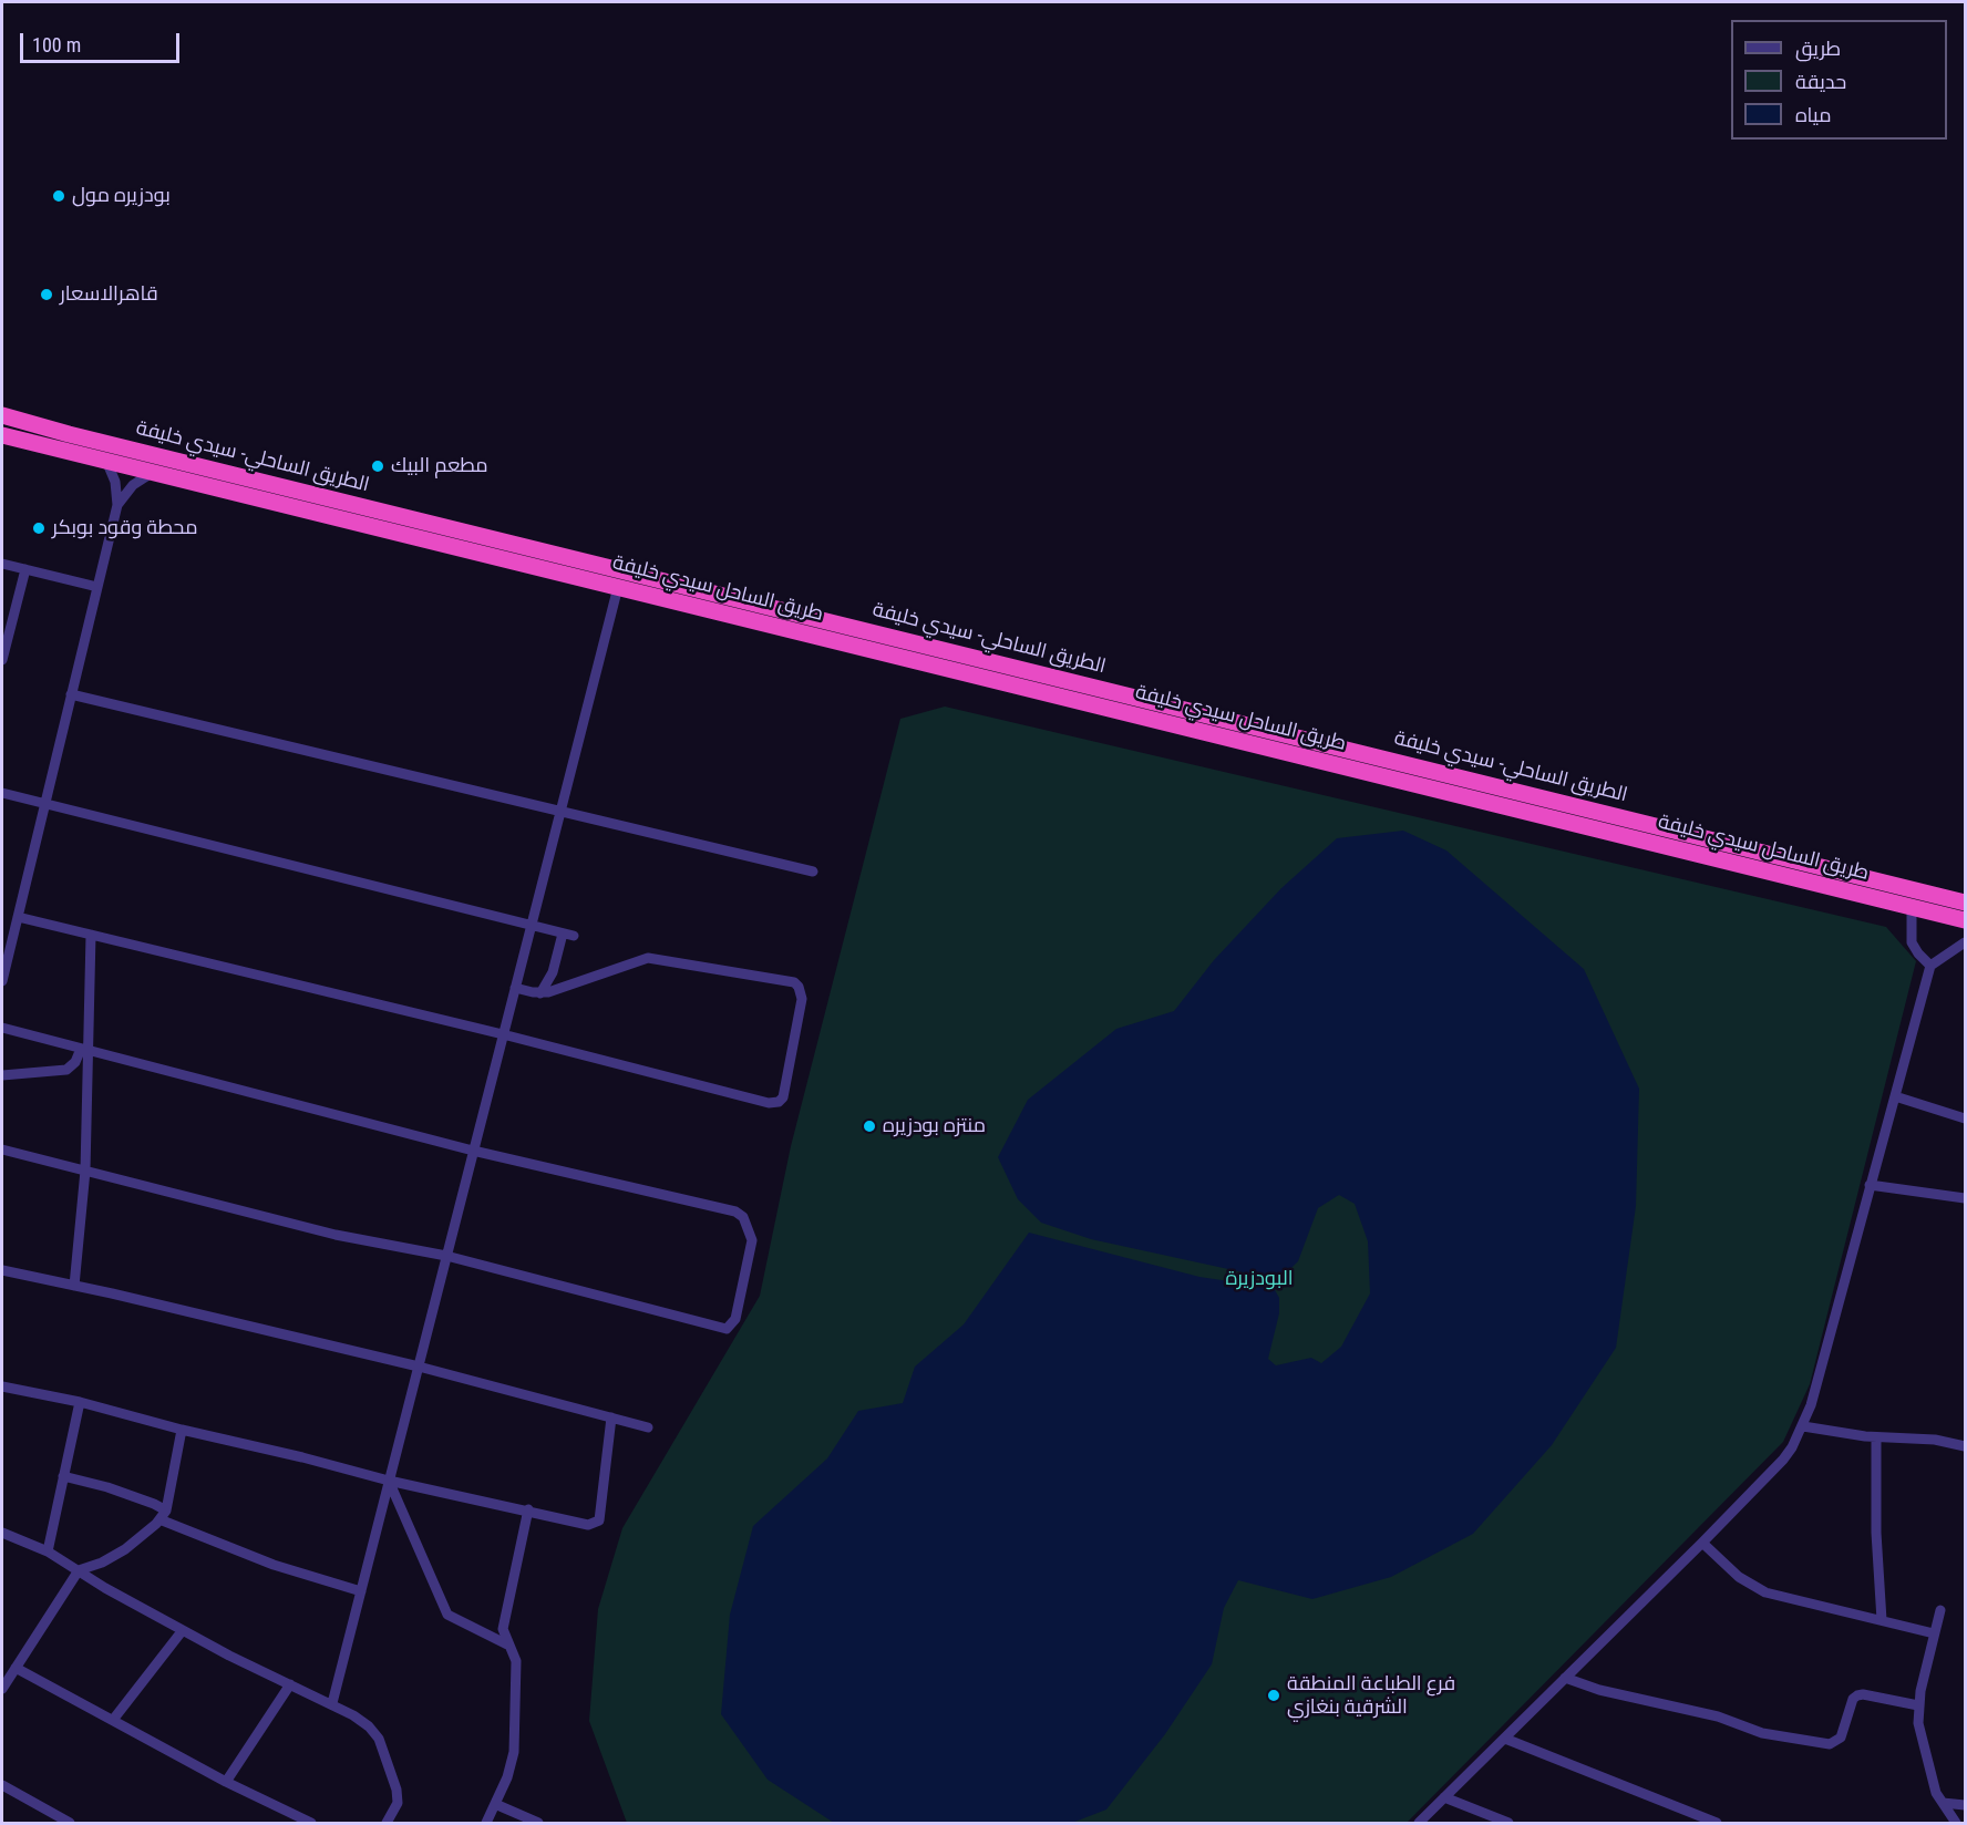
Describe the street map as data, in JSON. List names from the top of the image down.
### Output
{
  "streets": {
    "highway": ["الطريق الساحلي- سيدي خليفة", "طريق الساحل سيدي خليفة"]
  },
  "parks": ["البودزيرة"],
  "places": [
    "بودزيره مول",
    "قاهرالاسعار",
    "مطعم البيك",
    "محطة وقود بوبكر",
    "منتزه بودزيره",
    "فرع الطباعة المنطقة الشرقية بنغازي"
  ],
  "legend": ["طريق", "حديقة", "مياه"],
  "scale_bar": "100 m"
}
